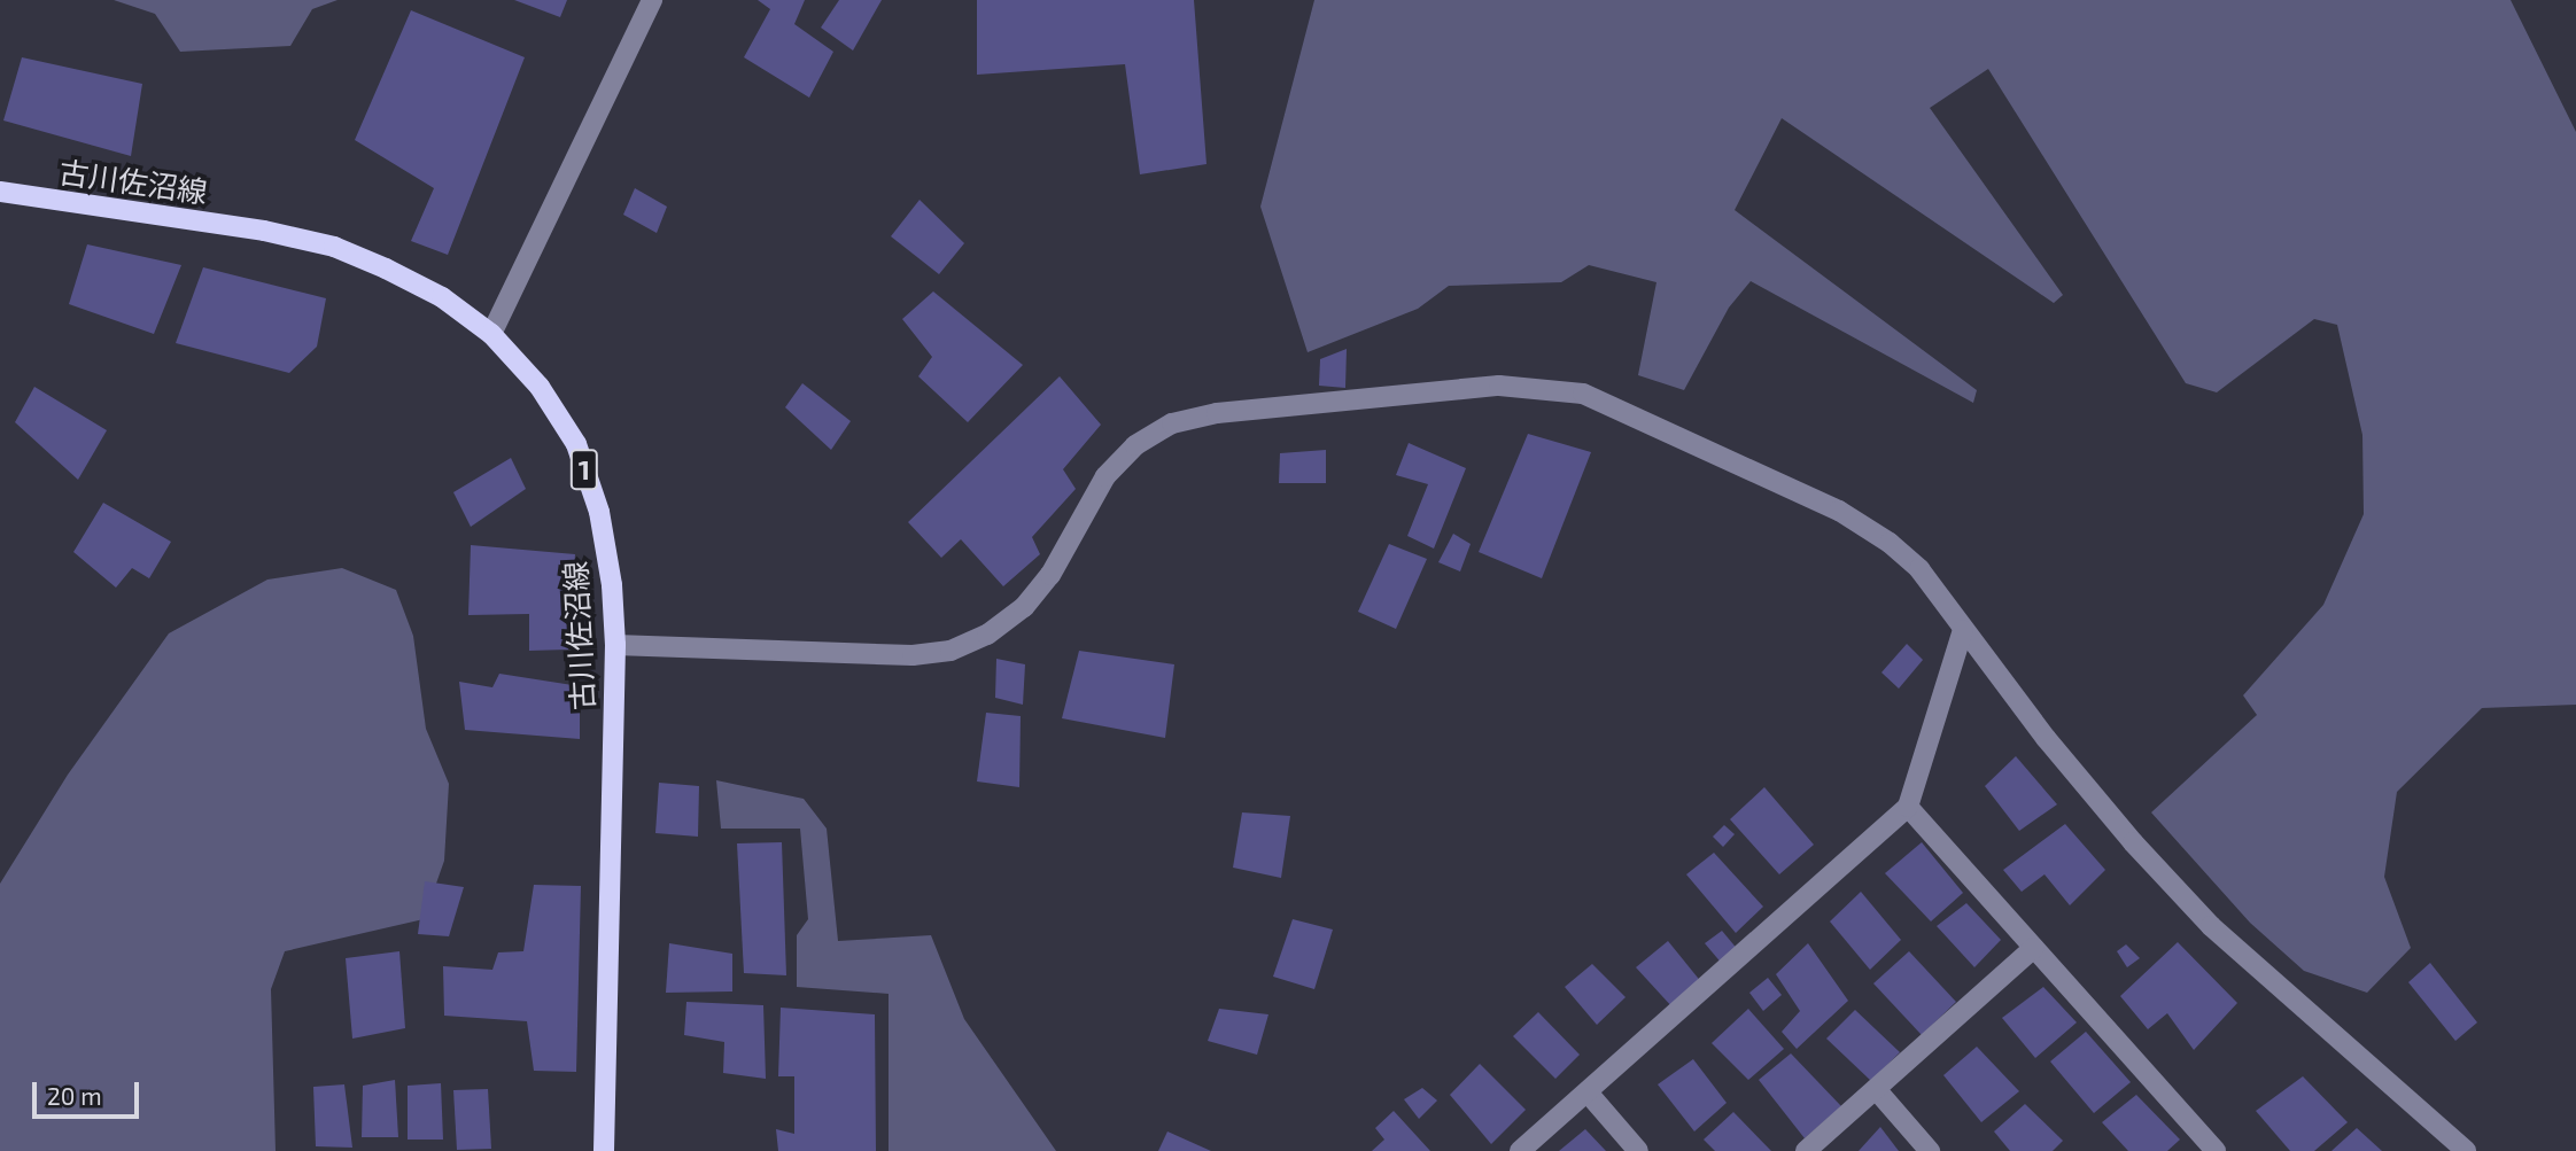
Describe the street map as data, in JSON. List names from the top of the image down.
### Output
{
  "streets": {
    "main road": ["古川佐沼線", "1"]
  },
  "scale_bar": "20 m"
}
